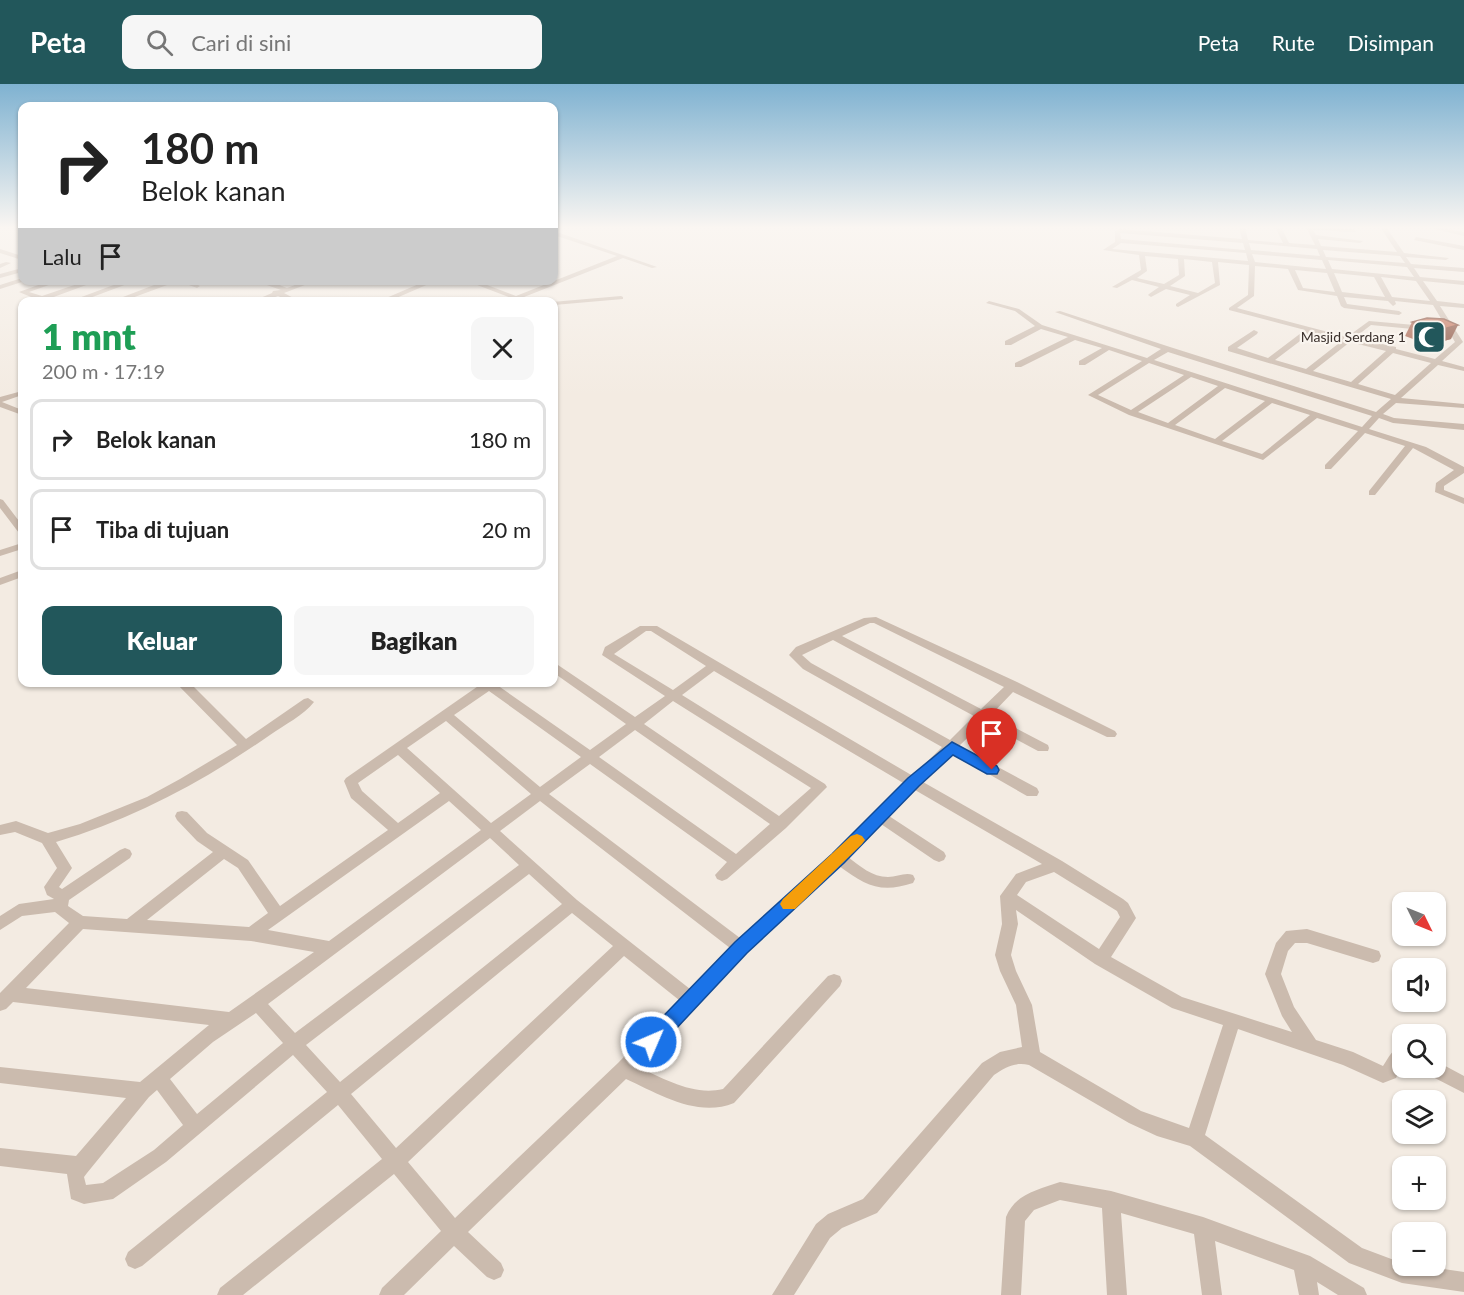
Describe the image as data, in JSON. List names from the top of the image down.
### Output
{
  "places": {
    "mosque": ["Masjid Serdang 1"]
  },
  "north": "bottom right",
  "page": {
    "header": "Peta",
    "search": "Cari di sini",
    "nav": ["Peta", "Rute", "Disimpan"],
    "turn": ["180 m", "Belok kanan"],
    "then": "Lalu",
    "heading": ["1 mnt", "200 m · 17:19"],
    "list": [
      {
        "name": "Belok kanan",
        "value": "180 m"
      },
      {
        "name": "Tiba di tujuan",
        "value": "20 m"
      }
    ],
    "buttons": ["Keluar", "Bagikan"],
    "map_buttons": ["+", "−"]
  }
}
